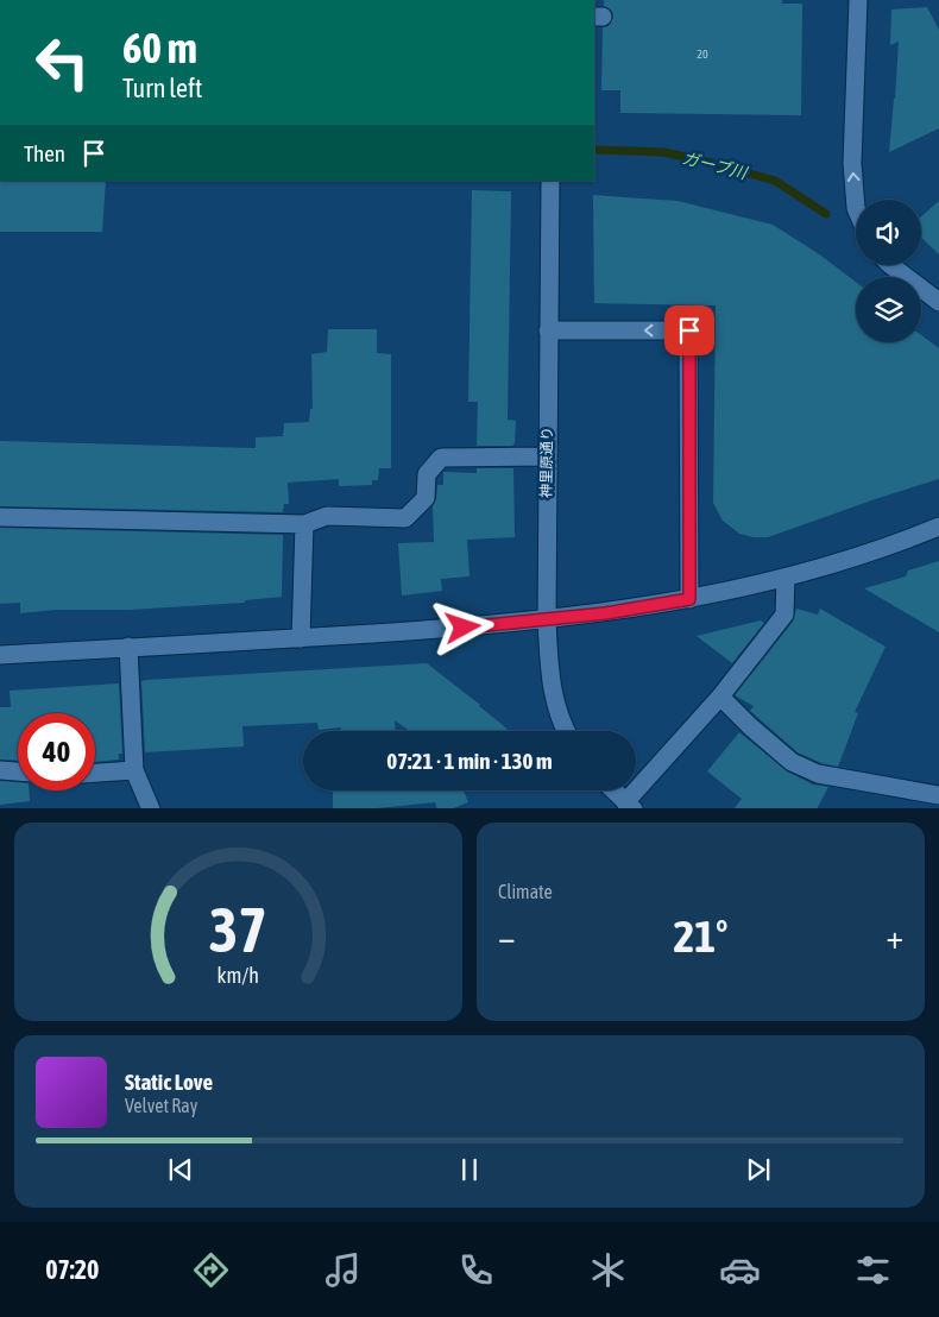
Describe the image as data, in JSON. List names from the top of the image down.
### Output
{
  "streets": {
    "street": ["神里原通り"]
  },
  "water": ["ガーブ川"],
  "house_numbers": ["20"],
  "page": {
    "turn": ["60 m", "Turn left"],
    "then": "Then",
    "limit": "40",
    "trip": "07:21 · 1 min · 130 m",
    "tile": "Climate",
    "heat": ["−", "21°", "+"],
    "song": ["Static Love", "Velvet Ray"],
    "tabs": "07:20",
    "gauge": ["37", "km/h"]
  }
}
